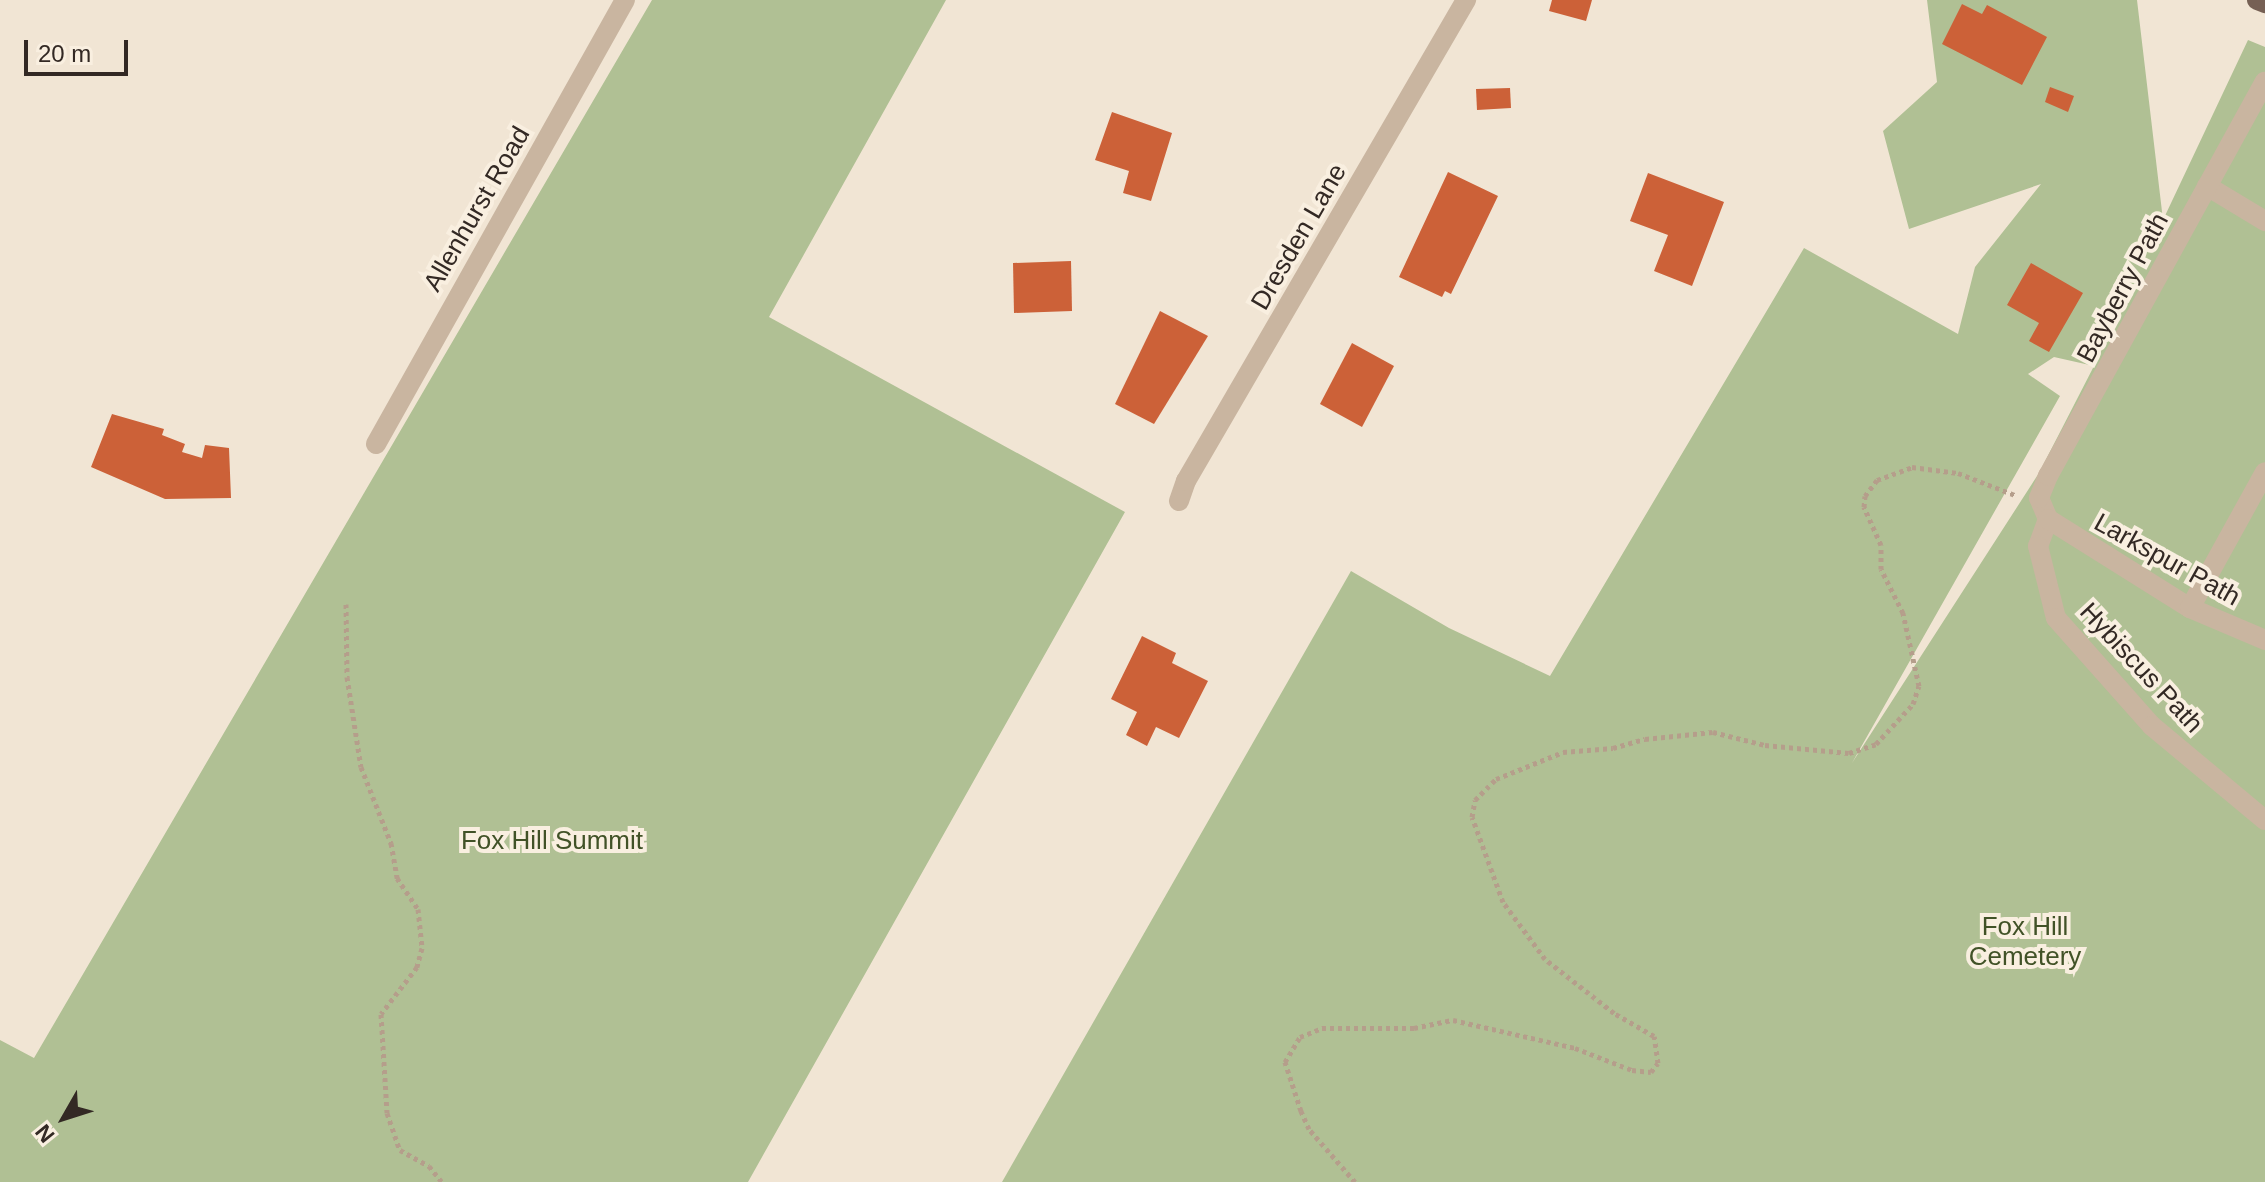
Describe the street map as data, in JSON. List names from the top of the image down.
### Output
{
  "streets": {
    "street": [
      "Allenhurst Road",
      "Dresden Lane",
      "Bayberry Path",
      "Larkspur Path",
      "Hybiscus Path"
    ]
  },
  "crossings": [
    ["Larkspur Path", "Hybiscus Path"]
  ],
  "parks": ["Fox Hill Summit", "Fox Hill Cemetery"],
  "scale_bar": "20 m",
  "north": "bottom left"
}
